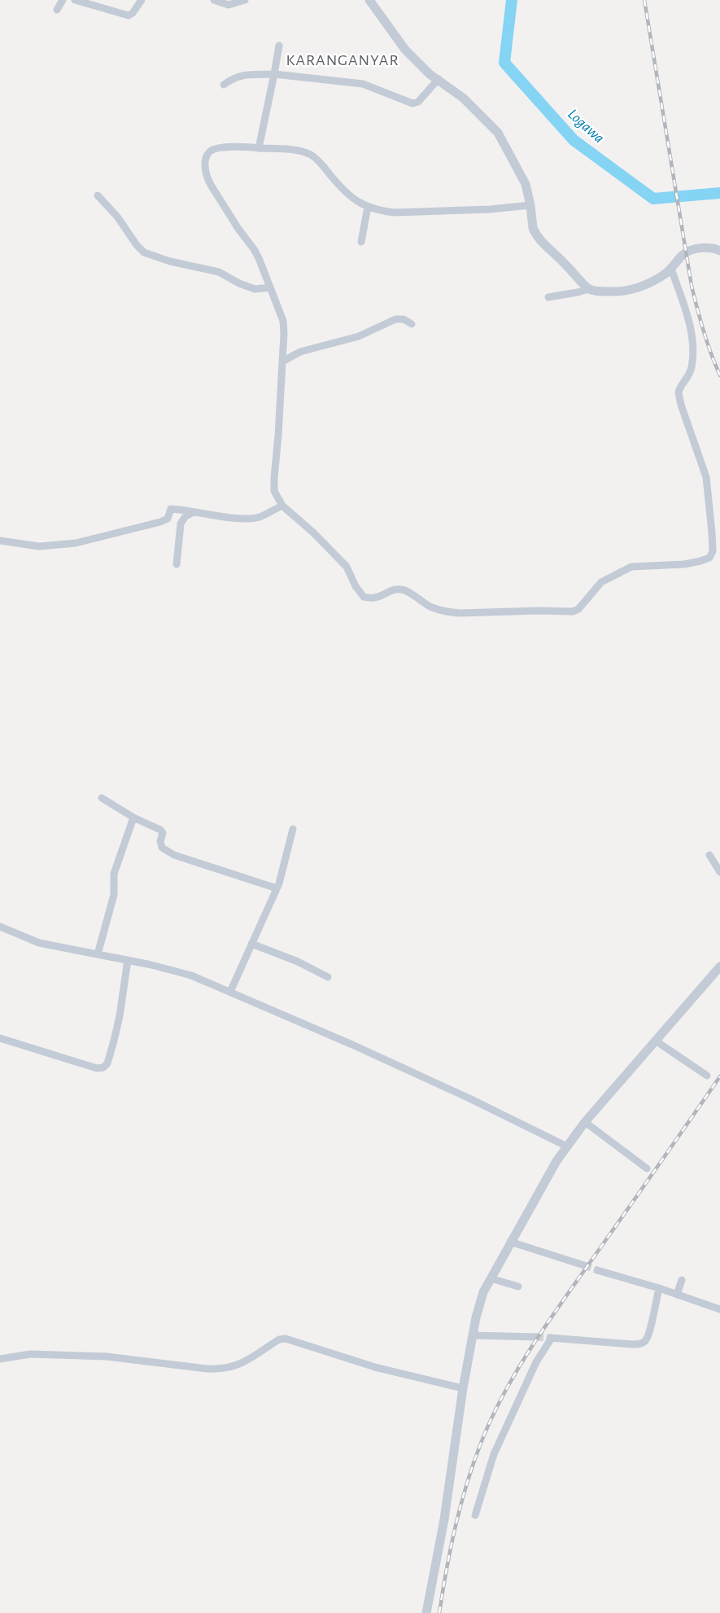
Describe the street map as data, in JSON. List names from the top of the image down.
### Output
{
  "districts": ["KARANGANYAR"],
  "water": ["Logawa"]
}
